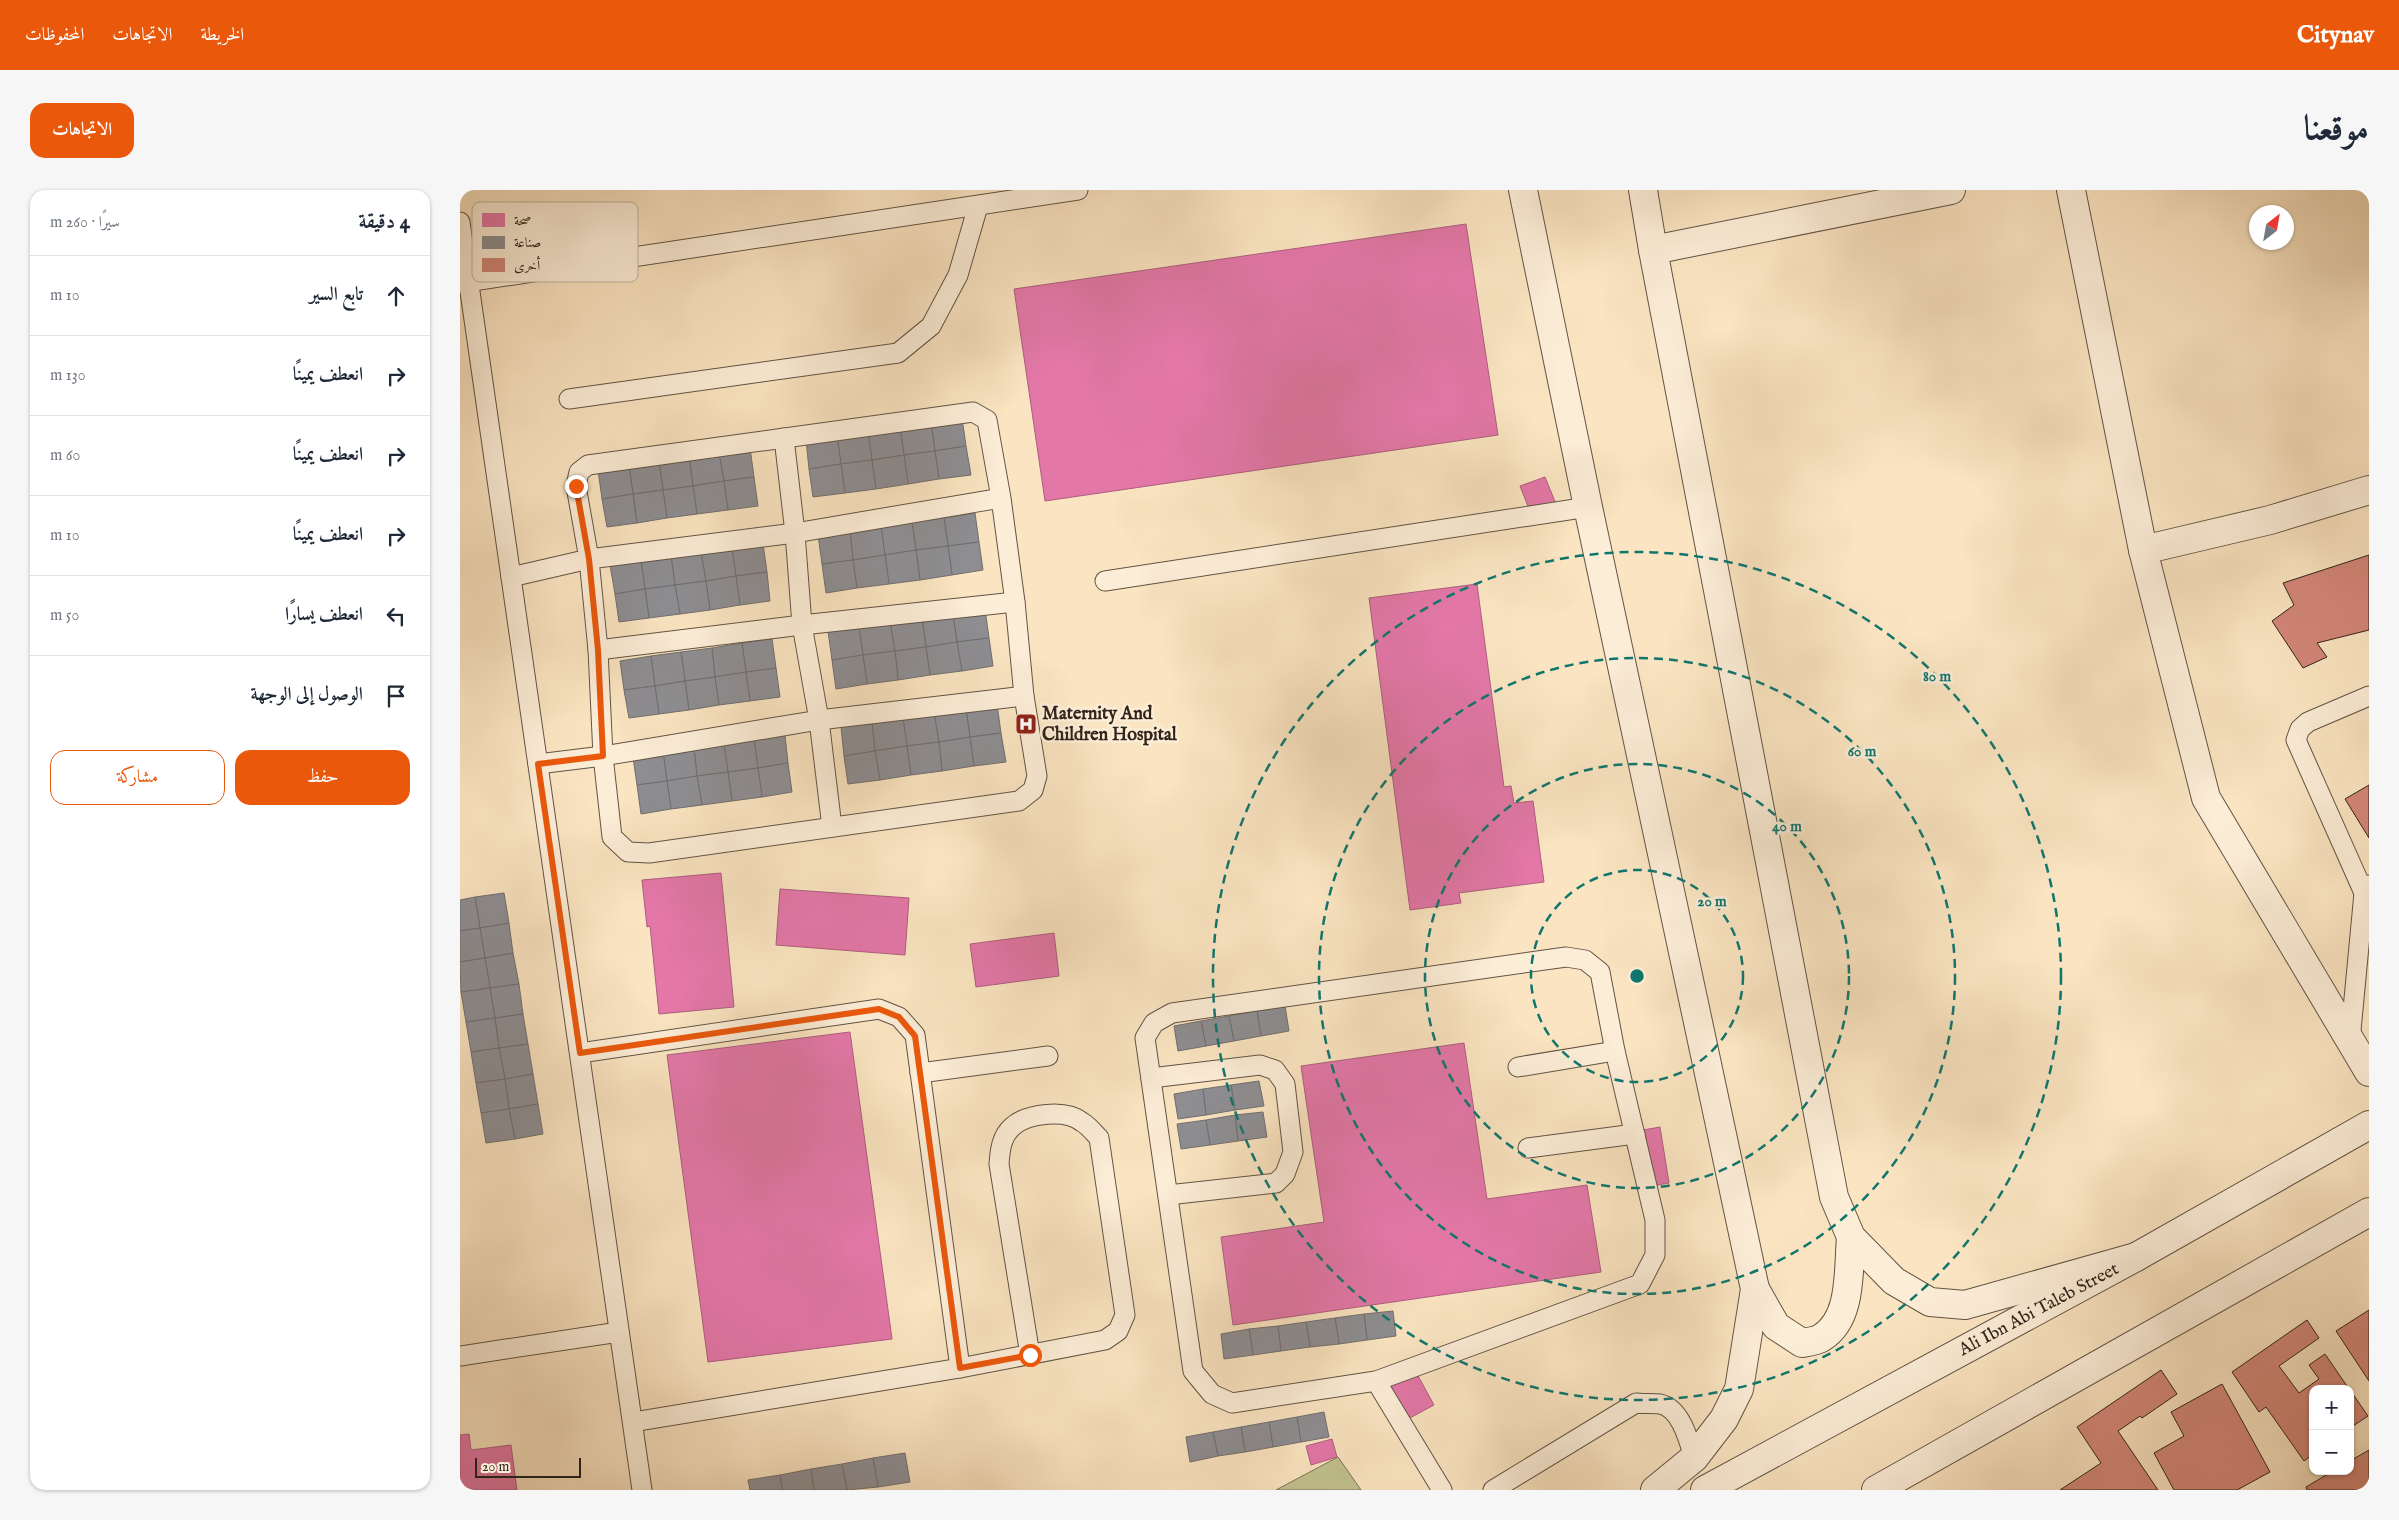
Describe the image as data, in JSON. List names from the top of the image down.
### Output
{
  "streets": {
    "street": ["Ali Ibn Abi Taleb Street"]
  },
  "places": {
    "hospital": ["Maternity And Children Hospital"]
  },
  "legend": ["صحة", "صناعة", "أخرى"],
  "scale_bar": "20 m",
  "north": "top right",
  "page": {
    "header": "Citynav",
    "nav": ["الخريطة", "الاتجاهات", "المحفوظات"],
    "title": "موقعنا",
    "buttons": [
      "الاتجاهات",
      ["حفظ", "مشاركة"]
    ],
    "heading": ["4 دقيقة", "سيرًا · 260 m"],
    "list": [
      ["تابع السير", "10 m"],
      ["انعطف يمينًا", "130 m"],
      ["انعطف يمينًا", "60 m"],
      ["انعطف يمينًا", "10 m"],
      ["انعطف يسارًا", "50 m"],
      "الوصول إلى الوجهة"
    ],
    "map_buttons": ["+", "−"],
    "scale": "20 m"
  },
  "rings": [
    "80 m",
    "60 m",
    "40 m",
    "20 m"
  ]
}
